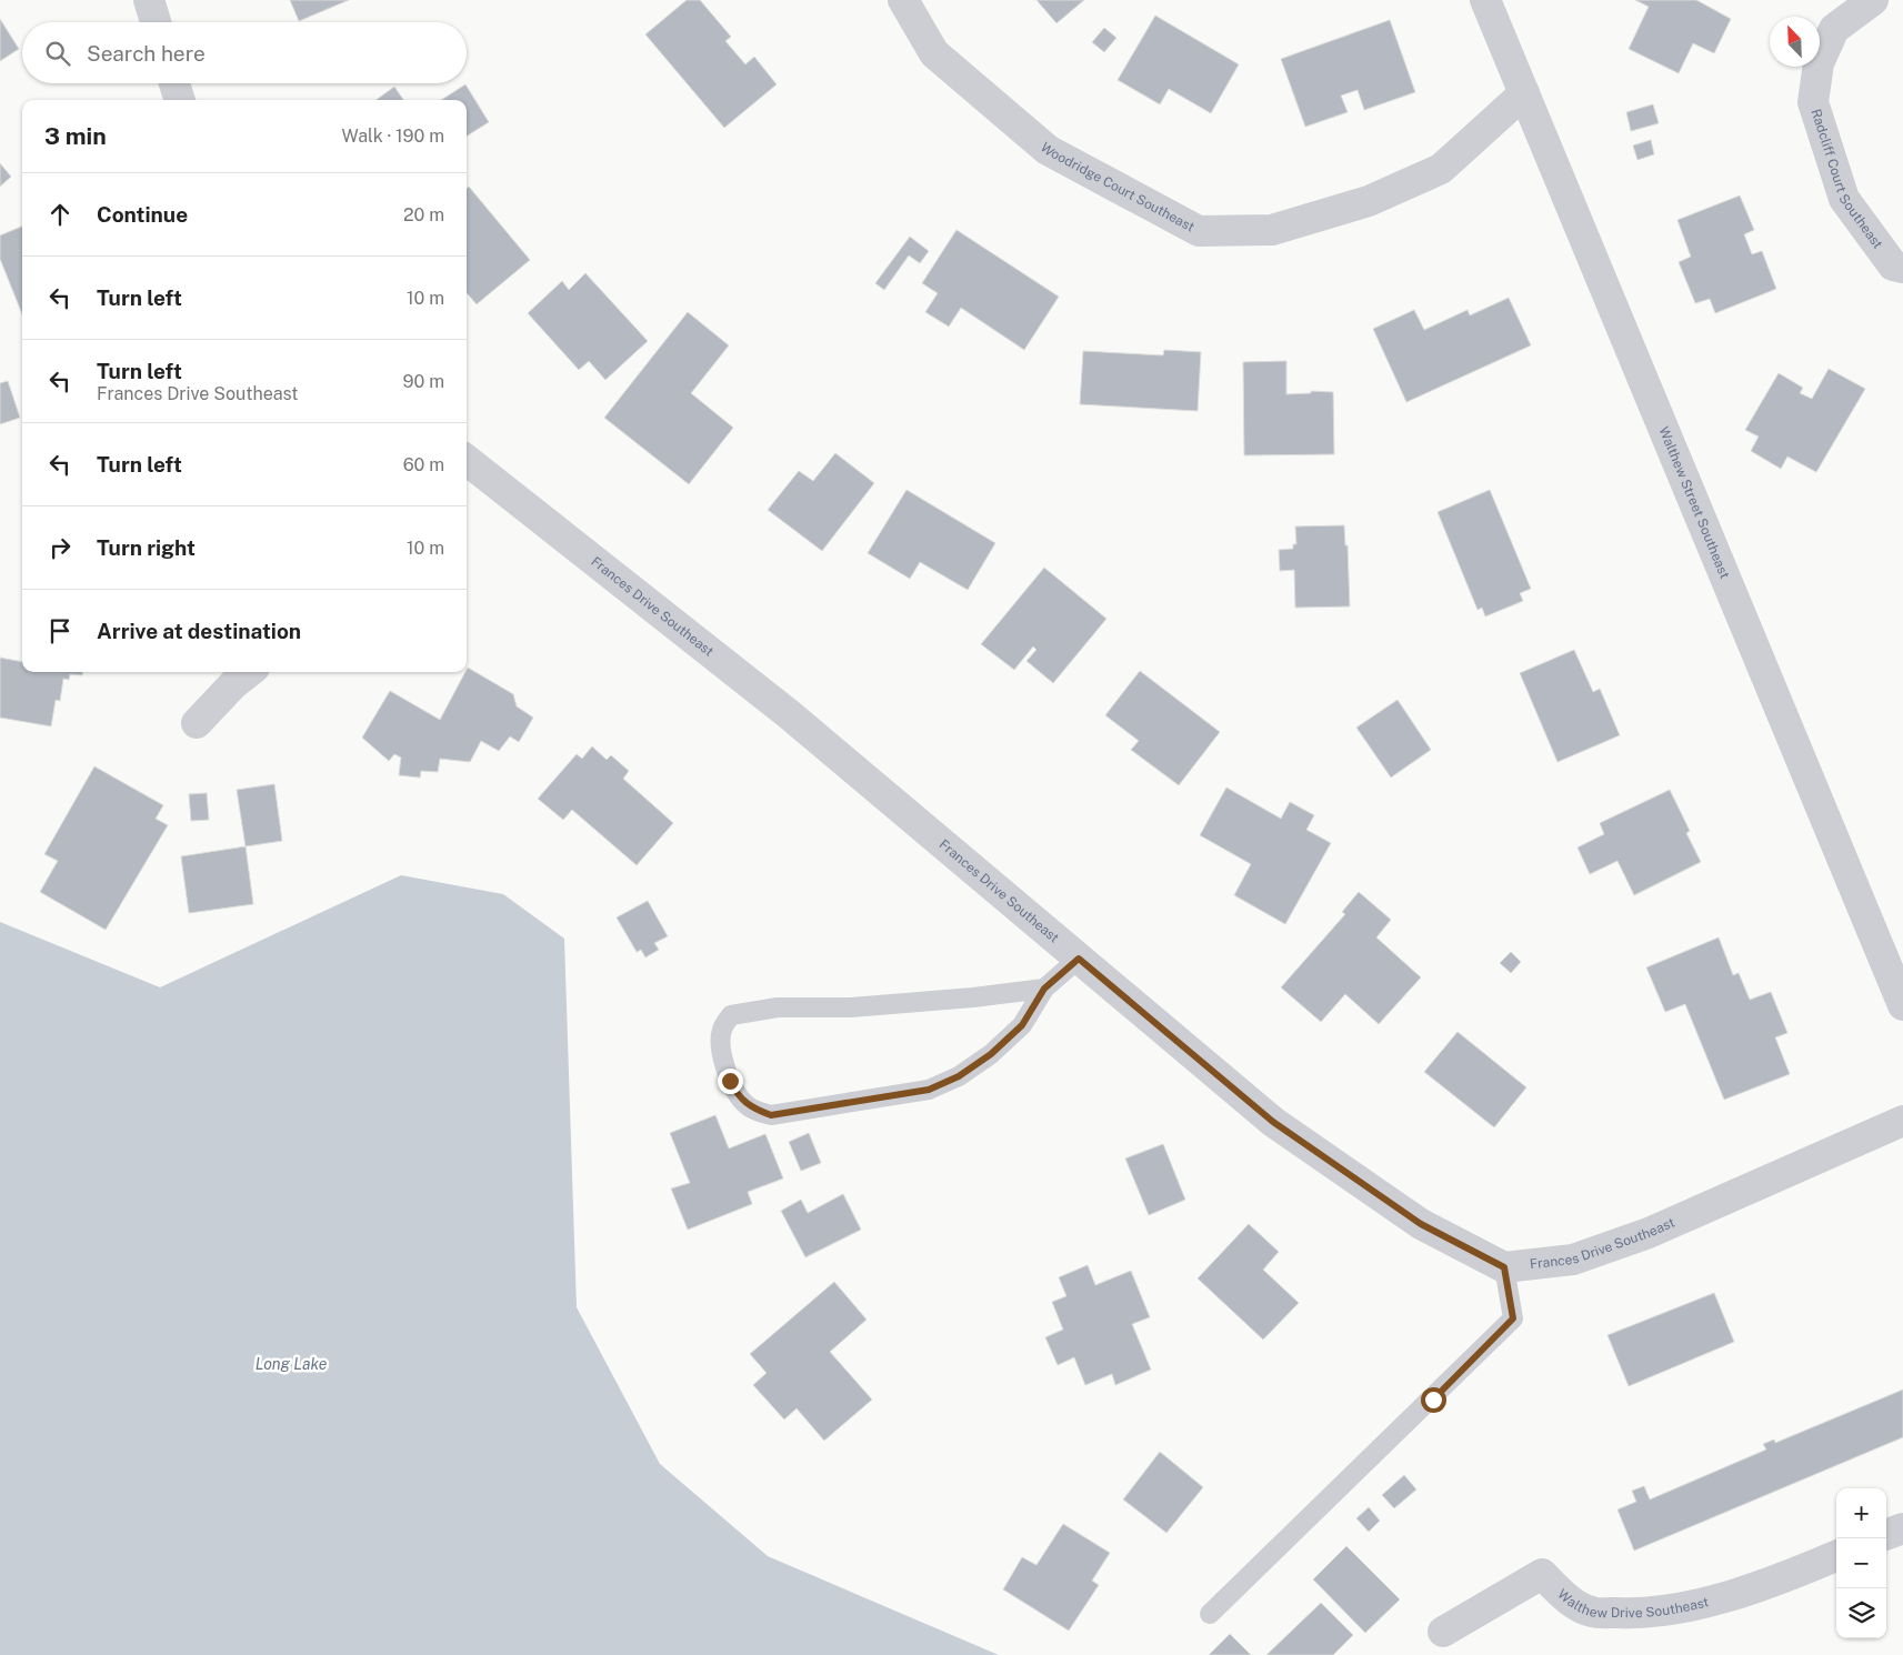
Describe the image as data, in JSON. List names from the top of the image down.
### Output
{
  "streets": {
    "street": [
      "Radcliff Court Southeast",
      "Woodridge Court Southeast",
      "Walthew Street Southeast",
      "Frances Drive Southeast",
      "Walthew Drive Southeast"
    ]
  },
  "crossings": [
    ["Woodridge Court Southeast", "Walthew Street Southeast"]
  ],
  "water": ["Long Lake"],
  "north": "top left",
  "page": {
    "search": "Search here",
    "heading": ["3 min", "Walk · 190 m"],
    "list": [
      ["Continue", "20 m"],
      ["Turn left", "10 m"],
      ["Turn left", "Frances Drive Southeast", "90 m"],
      ["Turn left", "60 m"],
      ["Turn right", "10 m"],
      "Arrive at destination"
    ],
    "map_buttons": ["+", "−"]
  }
}
